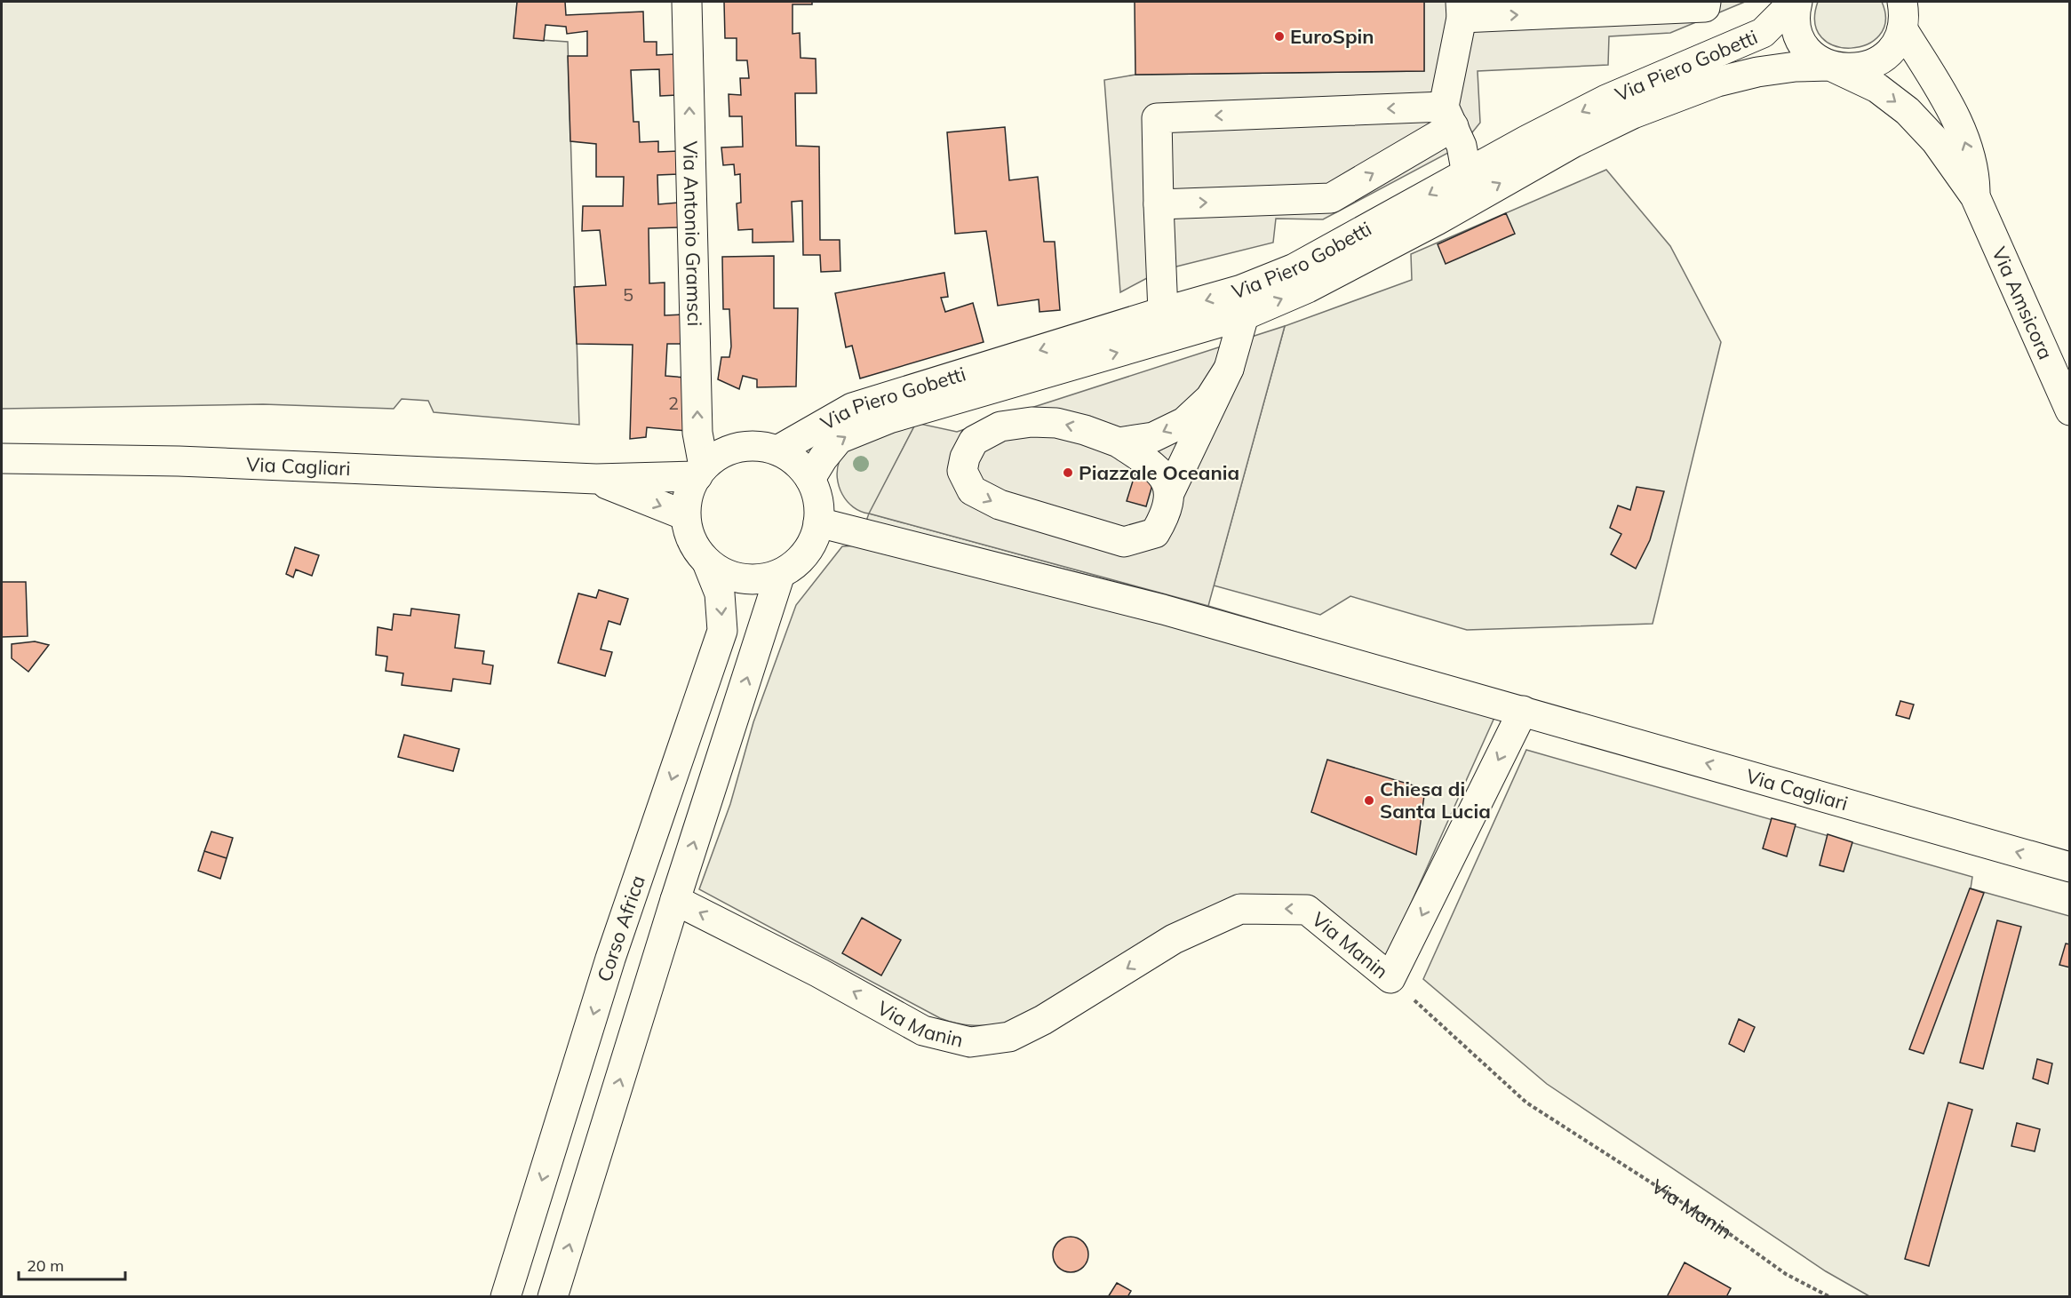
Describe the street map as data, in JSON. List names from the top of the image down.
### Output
{
  "streets": {
    "street": [
      "Via Piero Gobetti",
      "Via Antonio Gramsci",
      "Via Amsicora",
      "Via Cagliari",
      "Corso Africa",
      "Via Manin"
    ]
  },
  "crossings": [
    ["Via Piero Gobetti", "Via Antonio Gramsci"],
    ["Via Piero Gobetti", "Via Amsicora"],
    ["Via Piero Gobetti", "Via Cagliari"],
    ["Via Piero Gobetti", "Corso Africa"],
    ["Via Antonio Gramsci", "Via Cagliari"],
    ["Via Antonio Gramsci", "Corso Africa"],
    ["Via Cagliari", "Corso Africa"]
  ],
  "one_way": ["Via Antonio Gramsci", "Via Manin"],
  "places": ["EuroSpin", "Piazzale Oceania", "Chiesa di Santa Lucia"],
  "house_numbers": ["5", "2"],
  "scale_bar": "20 m"
}
